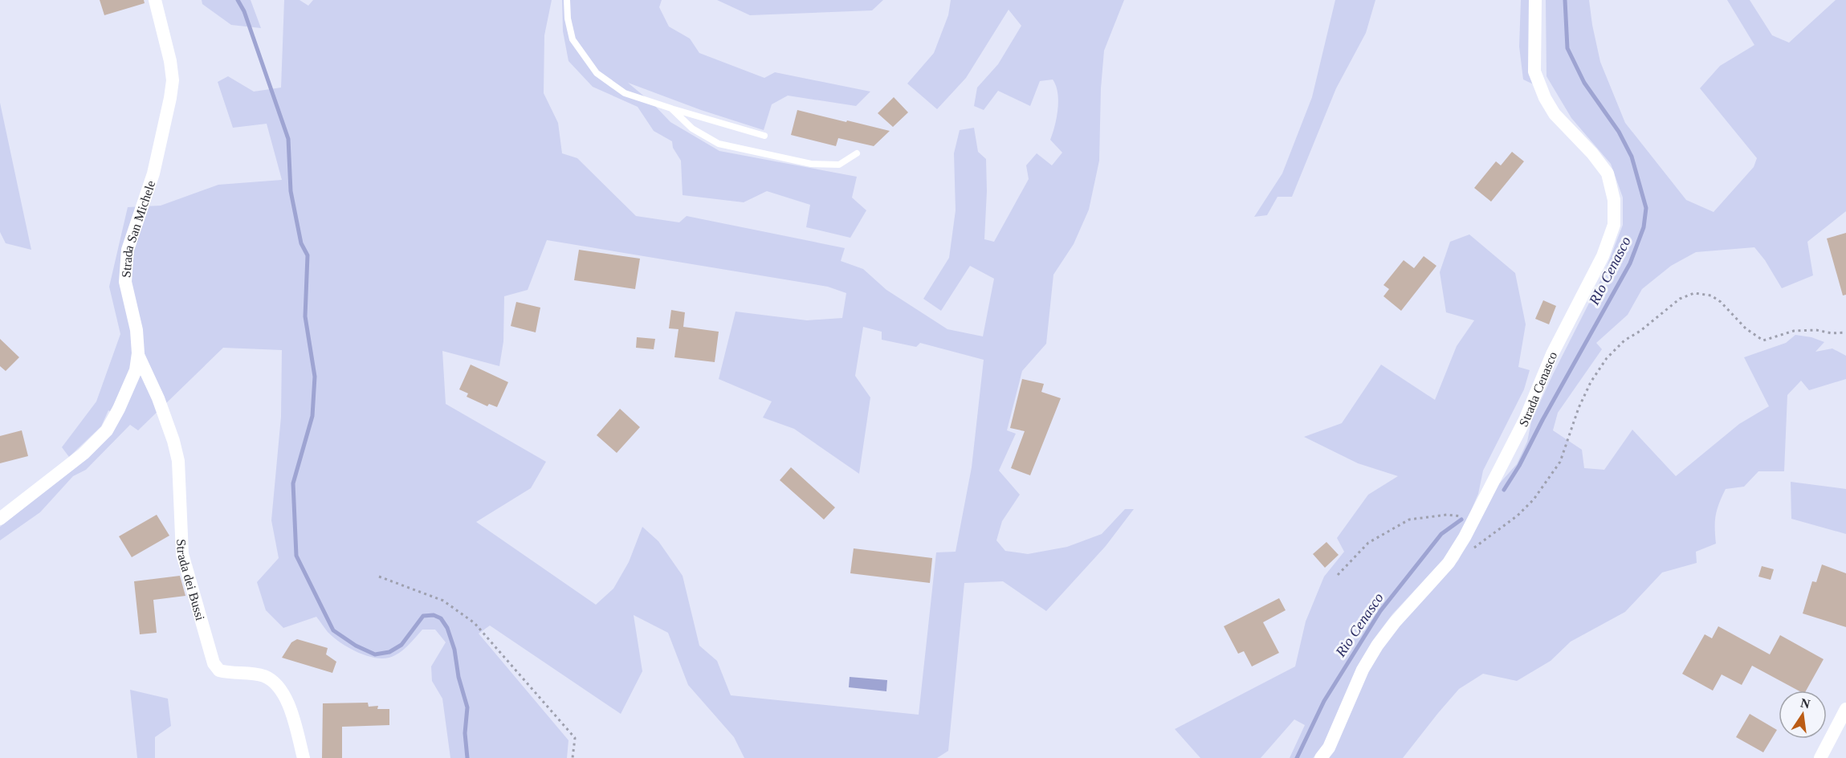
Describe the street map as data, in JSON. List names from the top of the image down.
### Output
{
  "streets": {
    "street": ["Strada San Michele", "Strada Cenasco", "Strada dei Bussi"]
  },
  "crossings": [
    ["Strada San Michele", "Strada dei Bussi"]
  ],
  "water": ["RIo Cenasco", "Rio Cenasco"],
  "north": "top"
}
